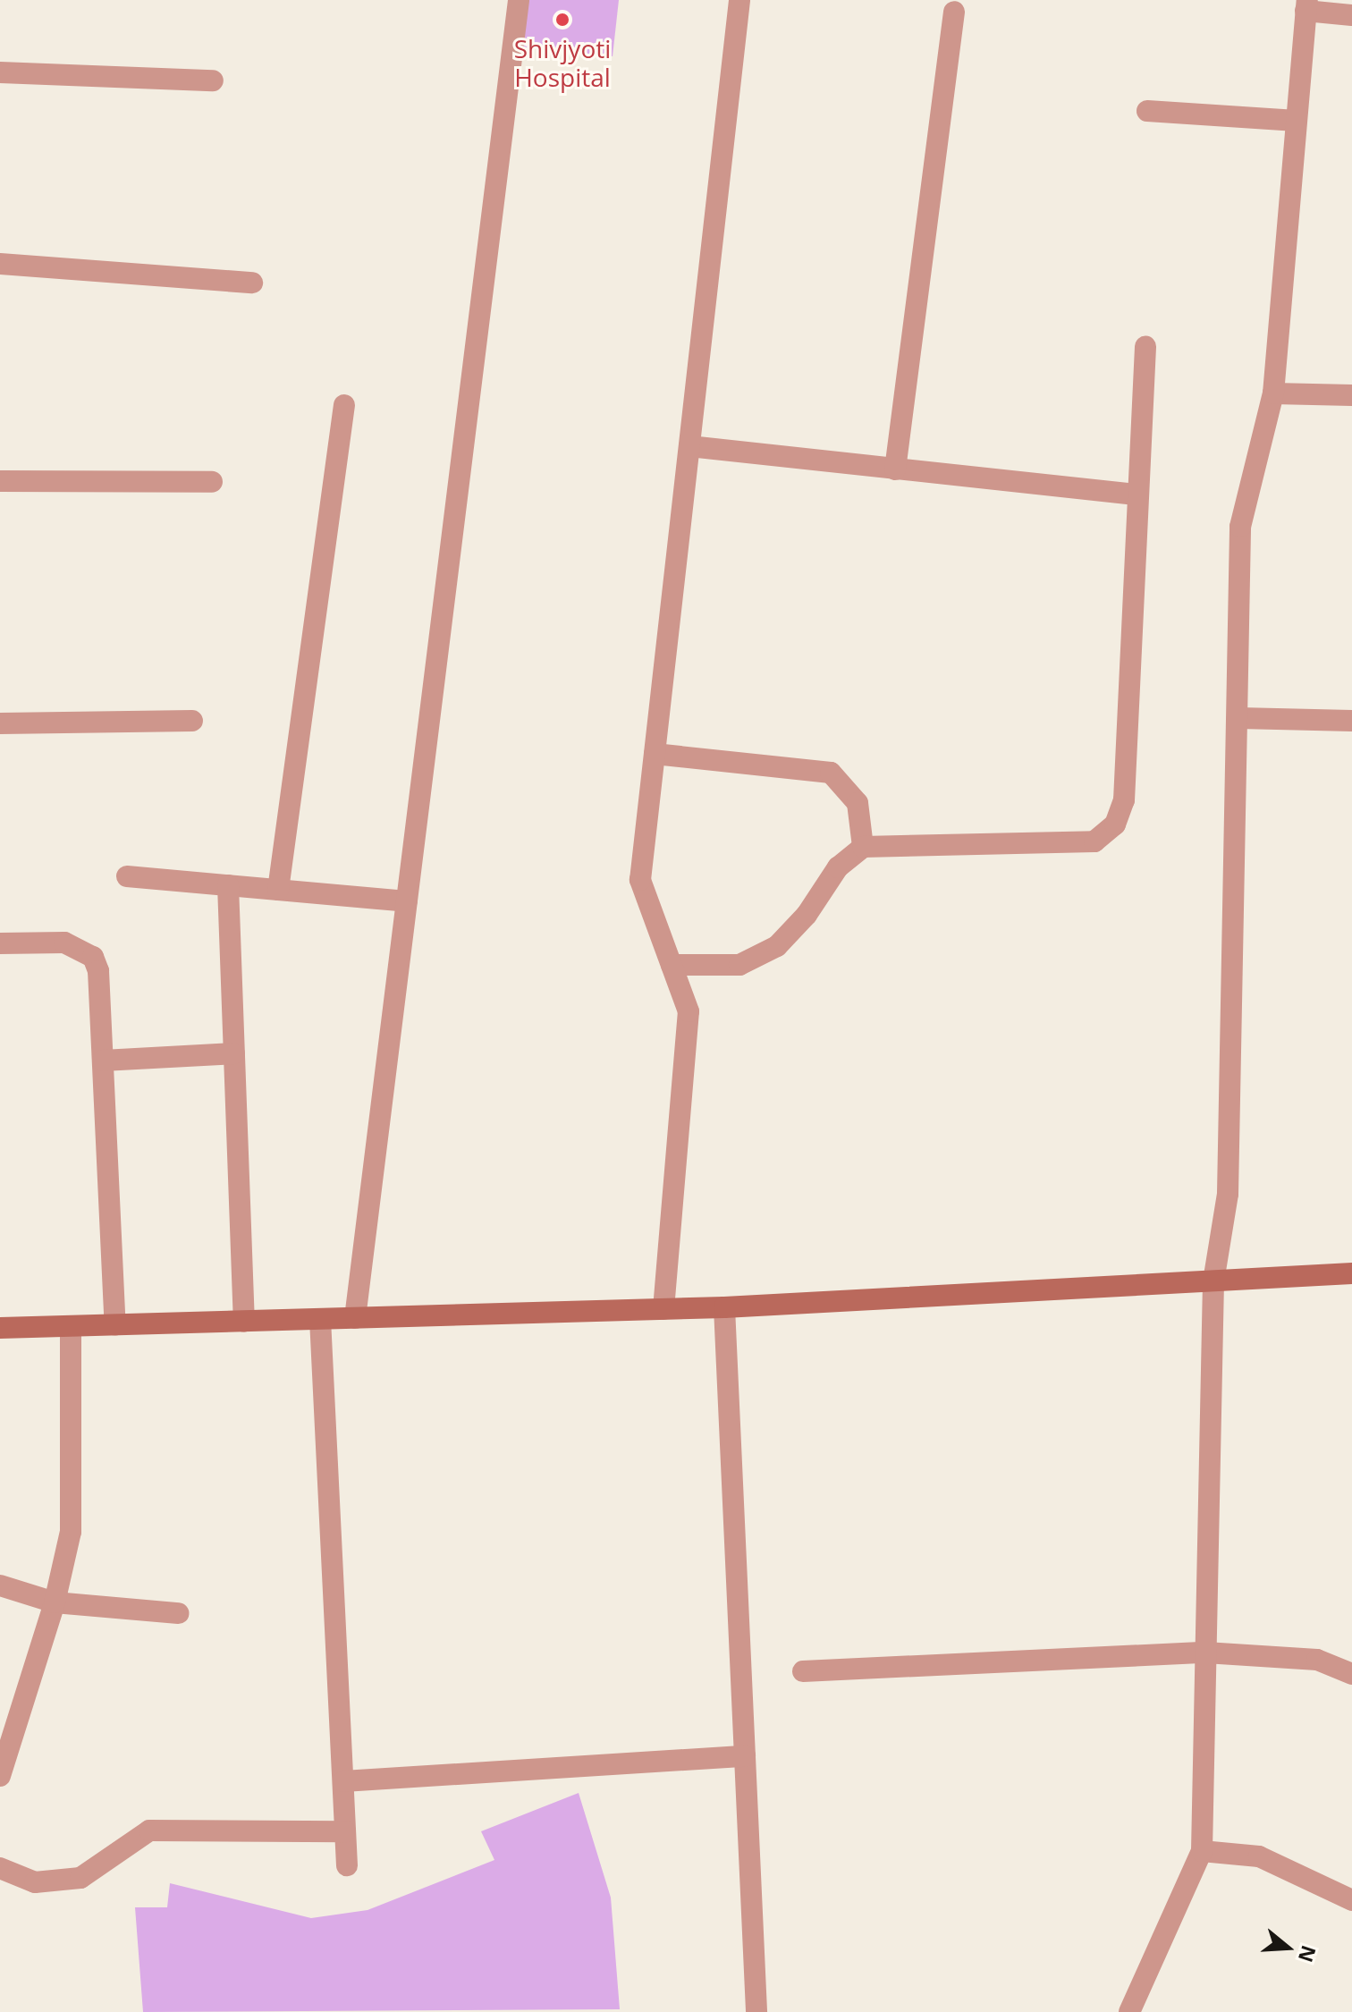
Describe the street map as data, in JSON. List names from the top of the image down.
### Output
{
  "places": ["Shivjyoti Hospital"],
  "north": "right"
}
